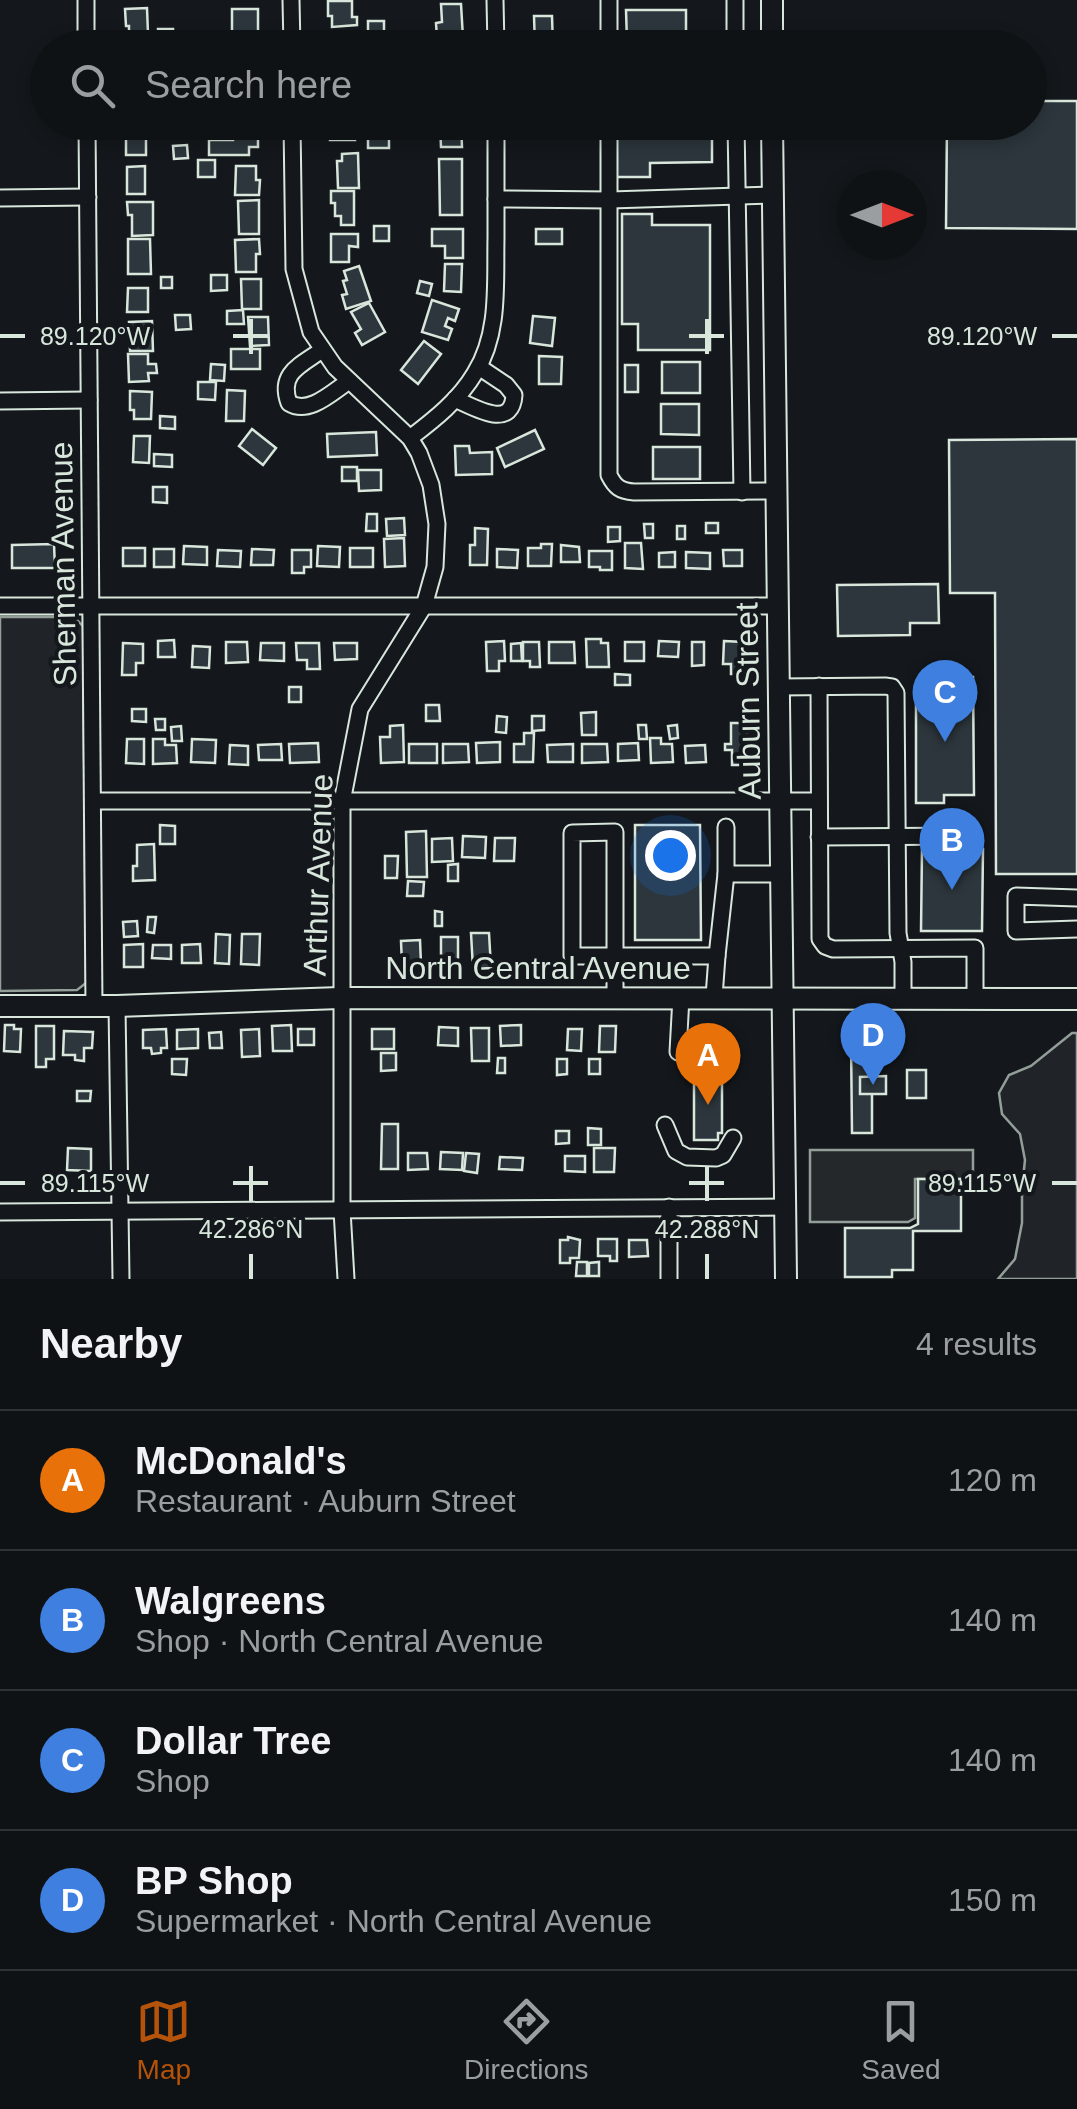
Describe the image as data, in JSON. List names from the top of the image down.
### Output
{
  "streets": {
    "main road": ["Auburn Street", "North Central Avenue"],
    "street": ["Sherman Avenue", "Arthur Avenue"]
  },
  "crossings": [
    ["Sherman Avenue", "North Central Avenue"],
    ["Auburn Street", "North Central Avenue"],
    ["Arthur Avenue", "North Central Avenue"]
  ],
  "north": "right",
  "page": {
    "search": "Search here",
    "pins": [
      "C",
      "B",
      "D",
      "A"
    ],
    "heading": ["Nearby", "4 results"],
    "list": [
      {
        "mark": "A",
        "name": "McDonald's",
        "note": "Restaurant · Auburn Street",
        "value": "120 m"
      },
      {
        "mark": "B",
        "name": "Walgreens",
        "note": "Shop · North Central Avenue",
        "value": "140 m"
      },
      {
        "mark": "C",
        "name": "Dollar Tree",
        "note": "Shop",
        "value": "140 m"
      },
      {
        "mark": "D",
        "name": "BP Shop",
        "note": "Supermarket · North Central Avenue",
        "value": "150 m"
      }
    ],
    "nav": ["Map", "Directions", "Saved"]
  },
  "coordinates": [
    "89.120°W",
    "89.115°W",
    "42.286°N",
    "42.288°N"
  ]
}
